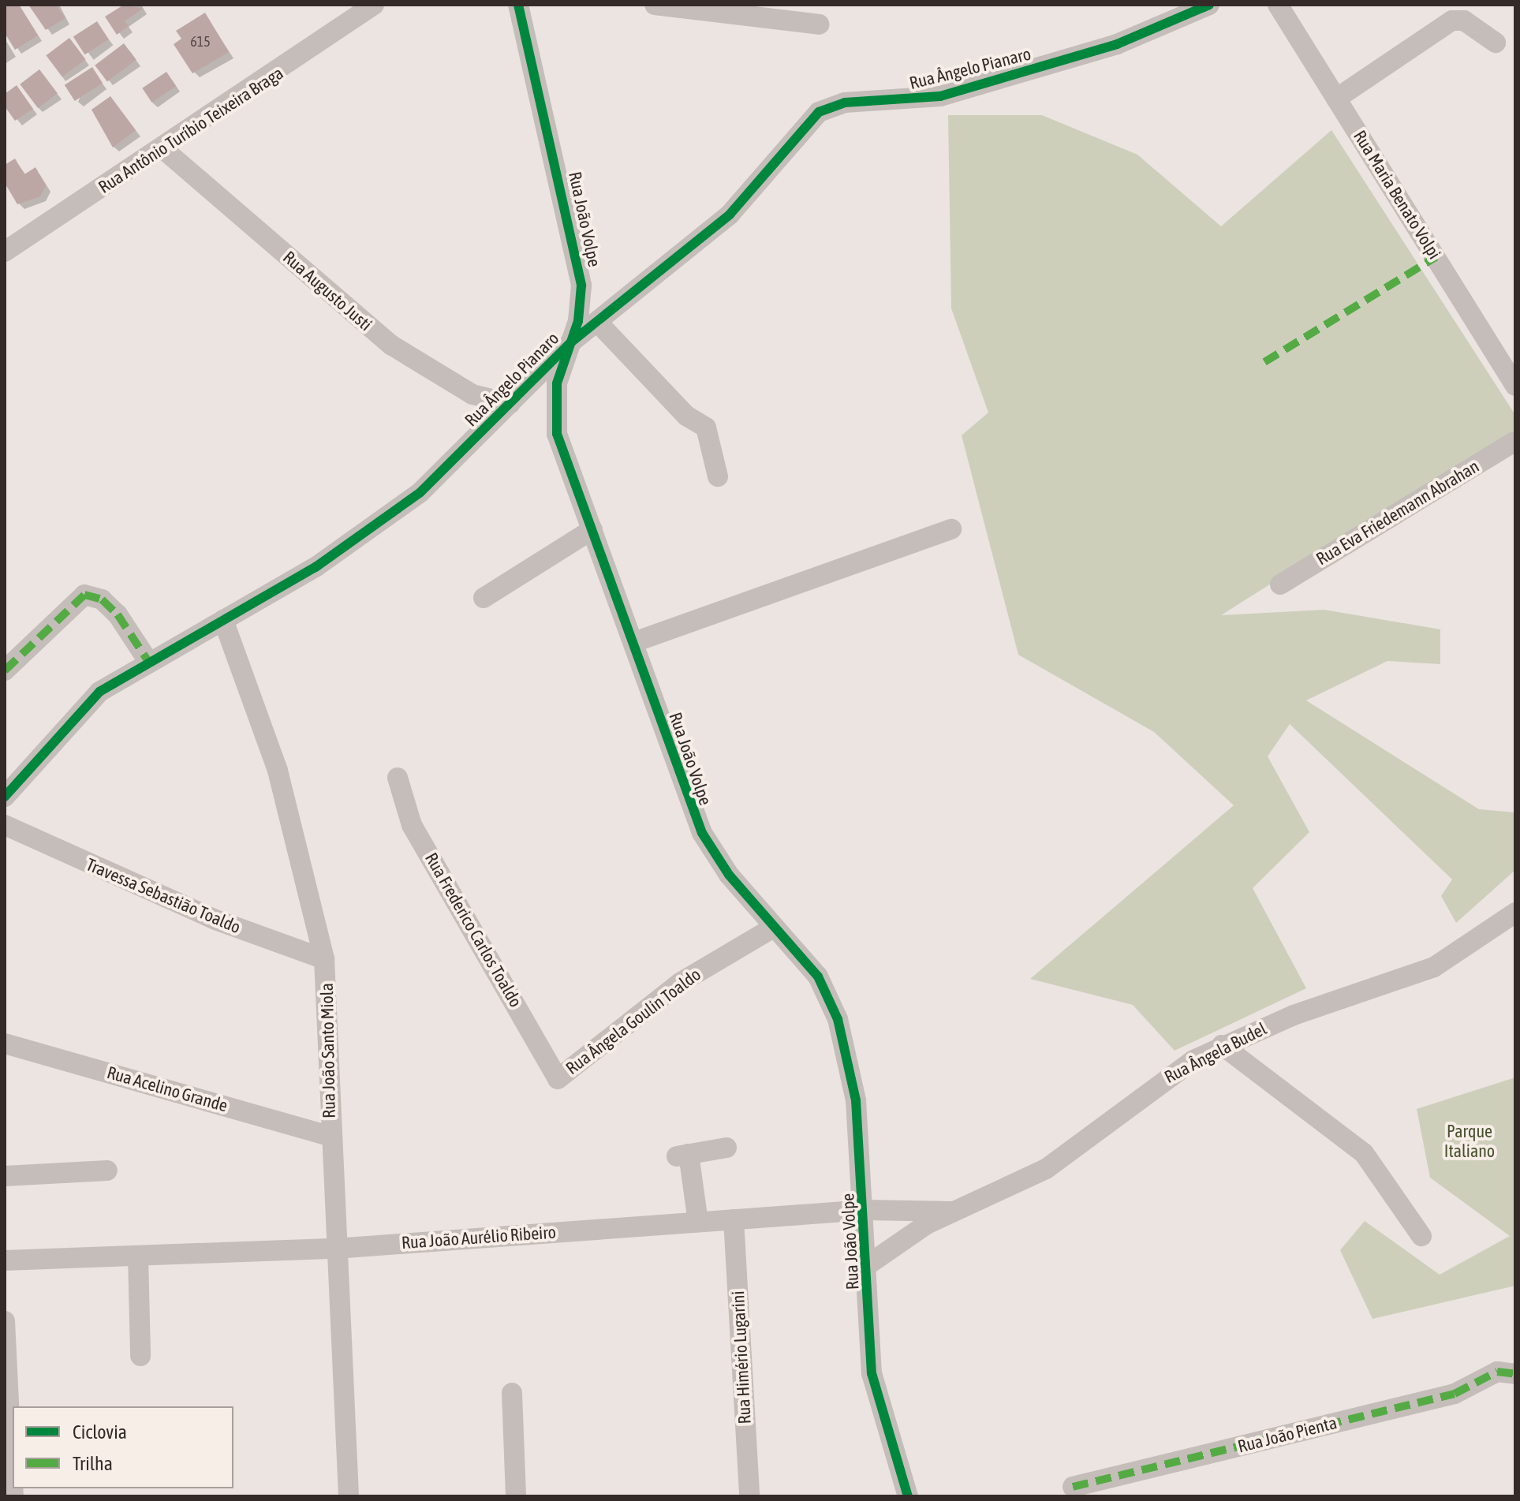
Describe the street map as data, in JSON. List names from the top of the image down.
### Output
{
  "streets": {
    "street": [
      "Rua Ângelo Pianaro",
      "Rua Antônio Turíbio Teixeira Braga",
      "Rua Maria Benato Volpi",
      "Rua João Volpe",
      "Rua Augusto Justi",
      "Rua Eva Friedemann Abrahan",
      "Travessa Sebastião Toaldo",
      "Rua Frederico Carlos Toaldo",
      "Rua Ângela Goulin Toaldo",
      "Rua João Santo Miola",
      "Rua Ângela Budel",
      "Rua Acelino Grande",
      "Rua João Aurélio Ribeiro",
      "Rua Himério Lugarini",
      "Rua João Pienta"
    ]
  },
  "crossings": [
    ["Rua Ângelo Pianaro", "Rua João Volpe"],
    ["Rua Ângelo Pianaro", "Rua Augusto Justi"],
    ["Rua Ângelo Pianaro", "Rua João Santo Miola"],
    ["Rua Antônio Turíbio Teixeira Braga", "Rua Augusto Justi"],
    ["Rua João Volpe", "Rua Ângela Goulin Toaldo"],
    ["Rua João Volpe", "Rua Ângela Budel"],
    ["Rua João Volpe", "Rua João Aurélio Ribeiro"],
    ["Travessa Sebastião Toaldo", "Rua João Santo Miola"],
    ["Rua Frederico Carlos Toaldo", "Rua Ângela Goulin Toaldo"],
    ["Rua João Santo Miola", "Rua Acelino Grande"],
    ["Rua João Santo Miola", "Rua João Aurélio Ribeiro"],
    ["Rua Ângela Budel", "Rua João Aurélio Ribeiro"],
    ["Rua João Aurélio Ribeiro", "Rua Himério Lugarini"]
  ],
  "parks": ["Parque Italiano"],
  "house_numbers": ["615"],
  "legend": ["Ciclovia", "Trilha"]
}
